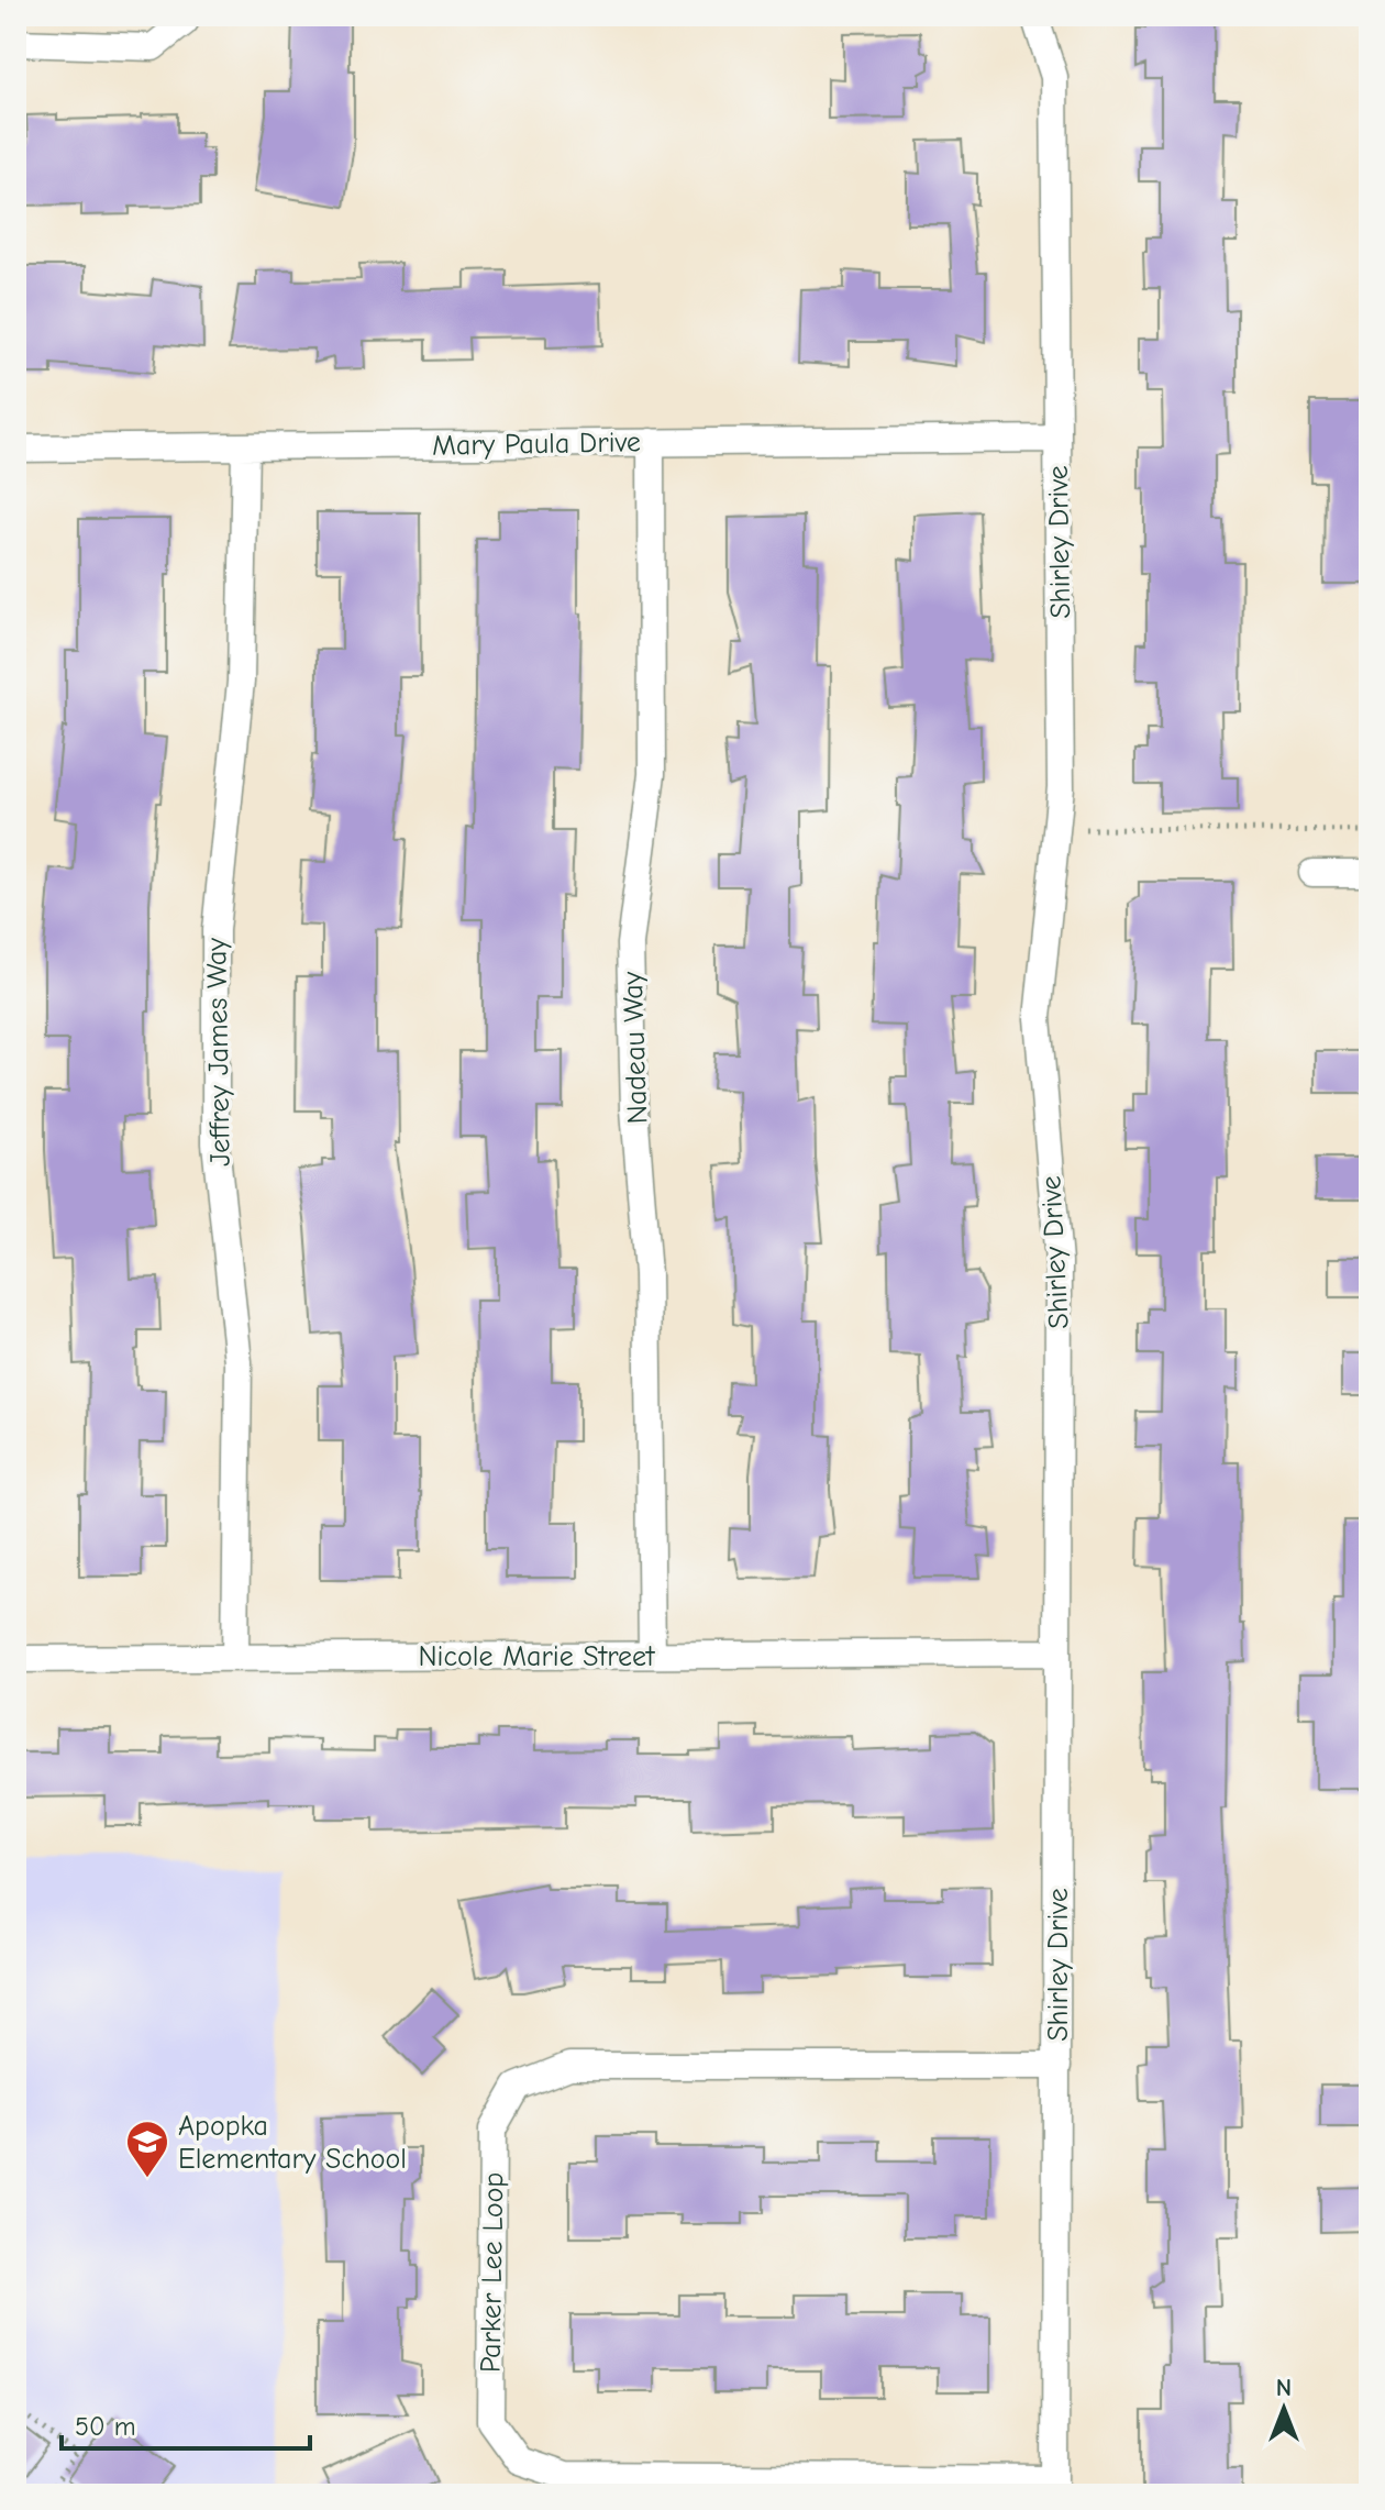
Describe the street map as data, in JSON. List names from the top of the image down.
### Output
{
  "streets": {
    "street": [
      "Mary Paula Drive",
      "Shirley Drive",
      "Nadeau Way",
      "Jeffrey James Way",
      "Nicole Marie Street",
      "Parker Lee Loop"
    ]
  },
  "crossings": [
    ["Mary Paula Drive", "Shirley Drive"],
    ["Mary Paula Drive", "Nadeau Way"],
    ["Mary Paula Drive", "Jeffrey James Way"],
    ["Shirley Drive", "Nicole Marie Street"],
    ["Shirley Drive", "Parker Lee Loop"],
    ["Nadeau Way", "Nicole Marie Street"],
    ["Jeffrey James Way", "Nicole Marie Street"]
  ],
  "places": {
    "school or university": ["Apopka Elementary School"]
  },
  "scale_bar": "50 m",
  "north": "top"
}
